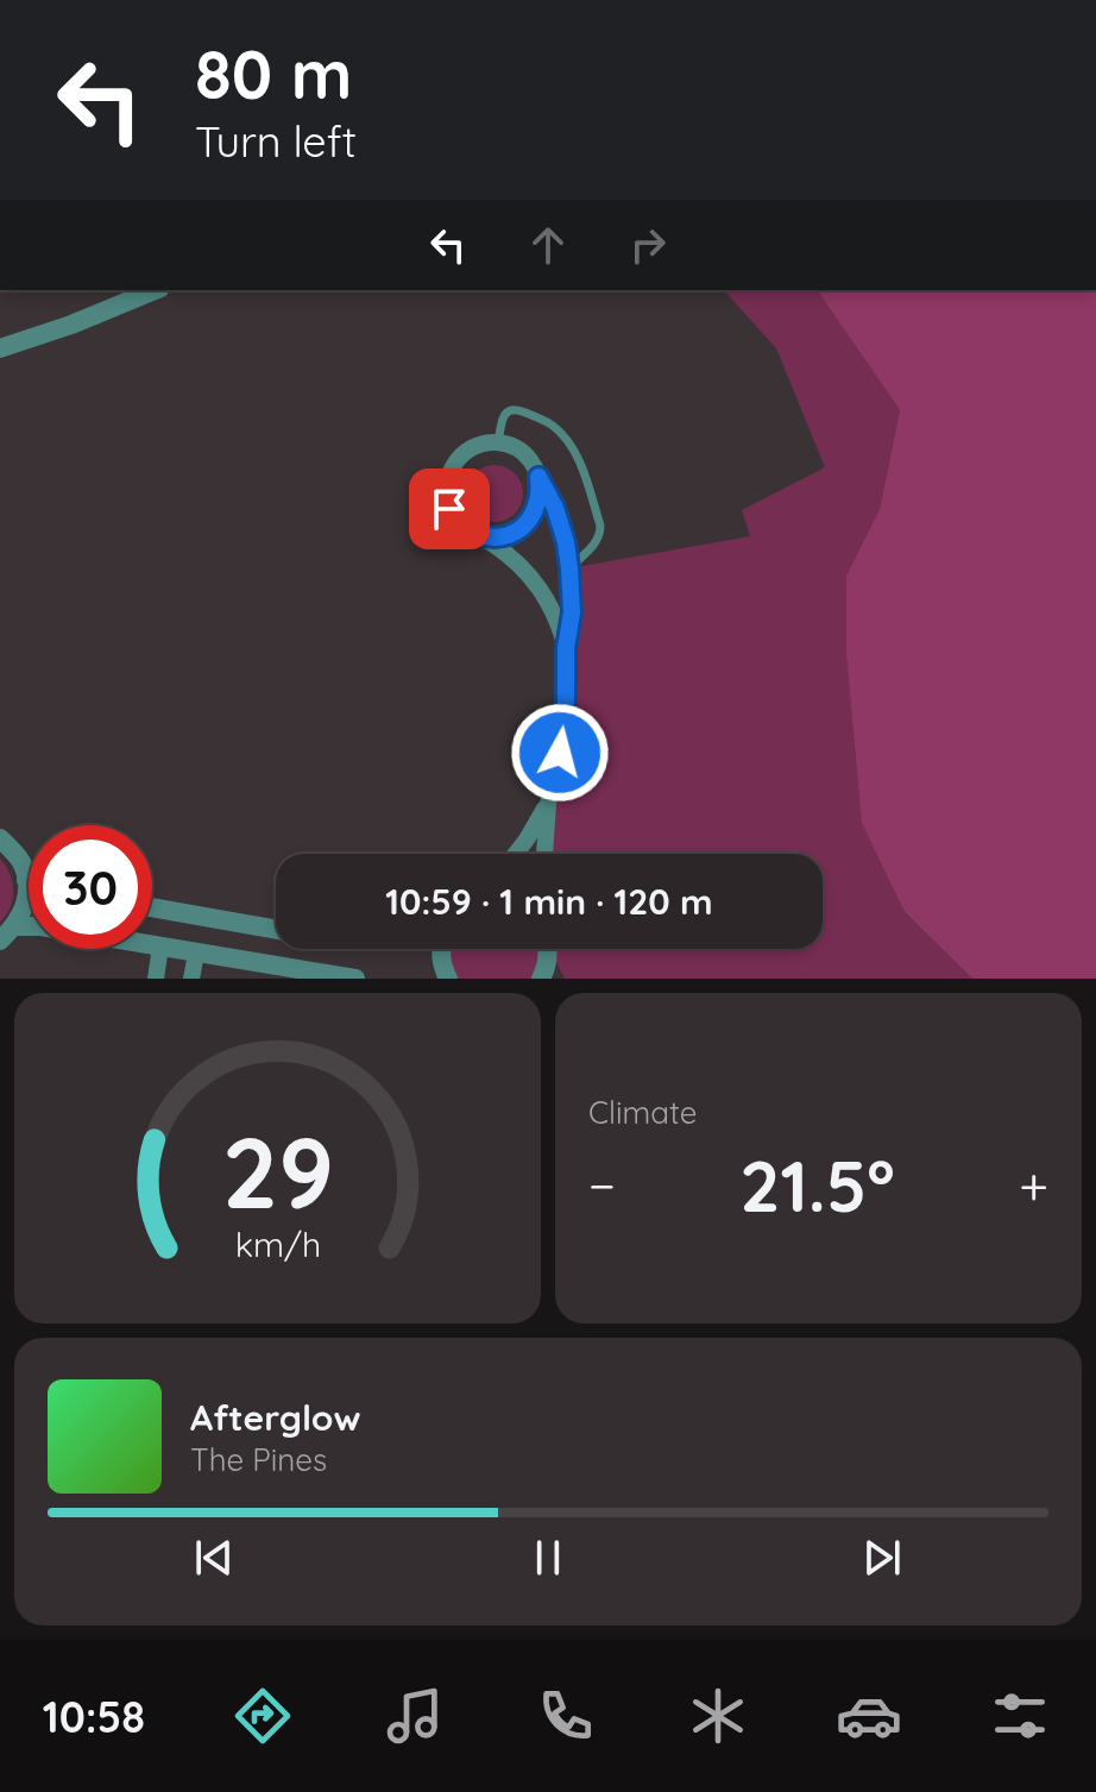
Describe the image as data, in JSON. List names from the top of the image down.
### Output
{
  "page": {
    "turn": ["80 m", "Turn left"],
    "limit": "30",
    "trip": "10:59 · 1 min · 120 m",
    "tile": "Climate",
    "heat": ["−", "21.5°", "+"],
    "song": ["Afterglow", "The Pines"],
    "tabs": "10:58",
    "gauge": ["29", "km/h"]
  }
}
